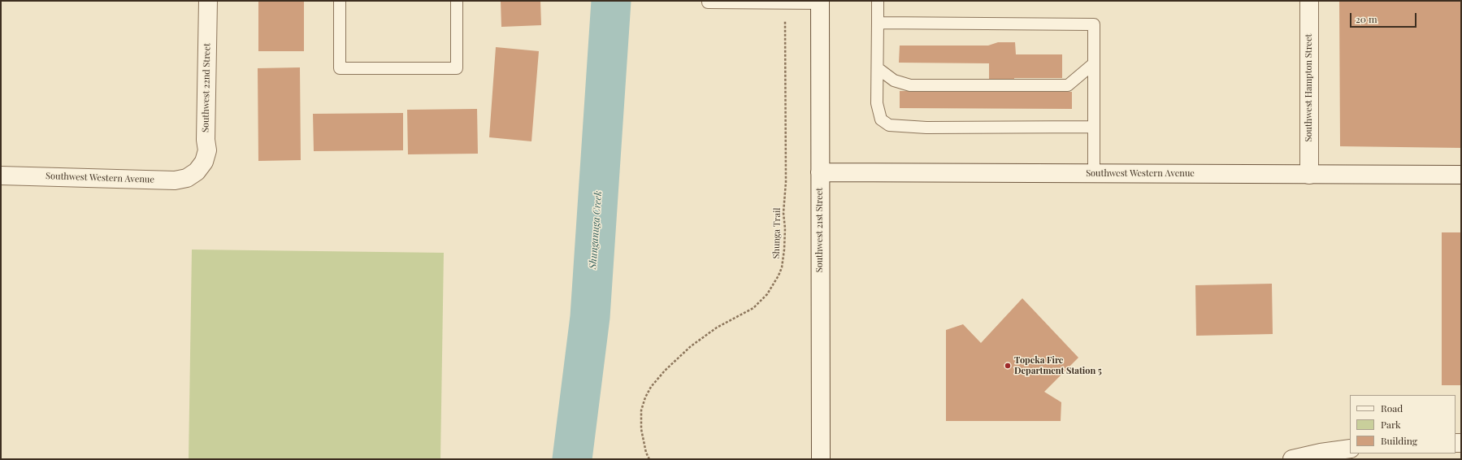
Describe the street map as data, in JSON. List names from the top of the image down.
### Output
{
  "streets": {
    "street": [
      "Southwest 22nd Street",
      "Southwest Hampton Street",
      "Southwest Western Avenue",
      "Southwest 21st Street"
    ],
    "path": ["Shunga Trail"]
  },
  "crossings": [
    ["Southwest 22nd Street", "Southwest Western Avenue"],
    ["Southwest Hampton Street", "Southwest Western Avenue"],
    ["Southwest Western Avenue", "Southwest 21st Street"]
  ],
  "water": ["Shunganuga Creek"],
  "places": ["Topeka Fire Department Station 5"],
  "legend": ["Road", "Park", "Building"],
  "scale_bar": "20 m"
}
